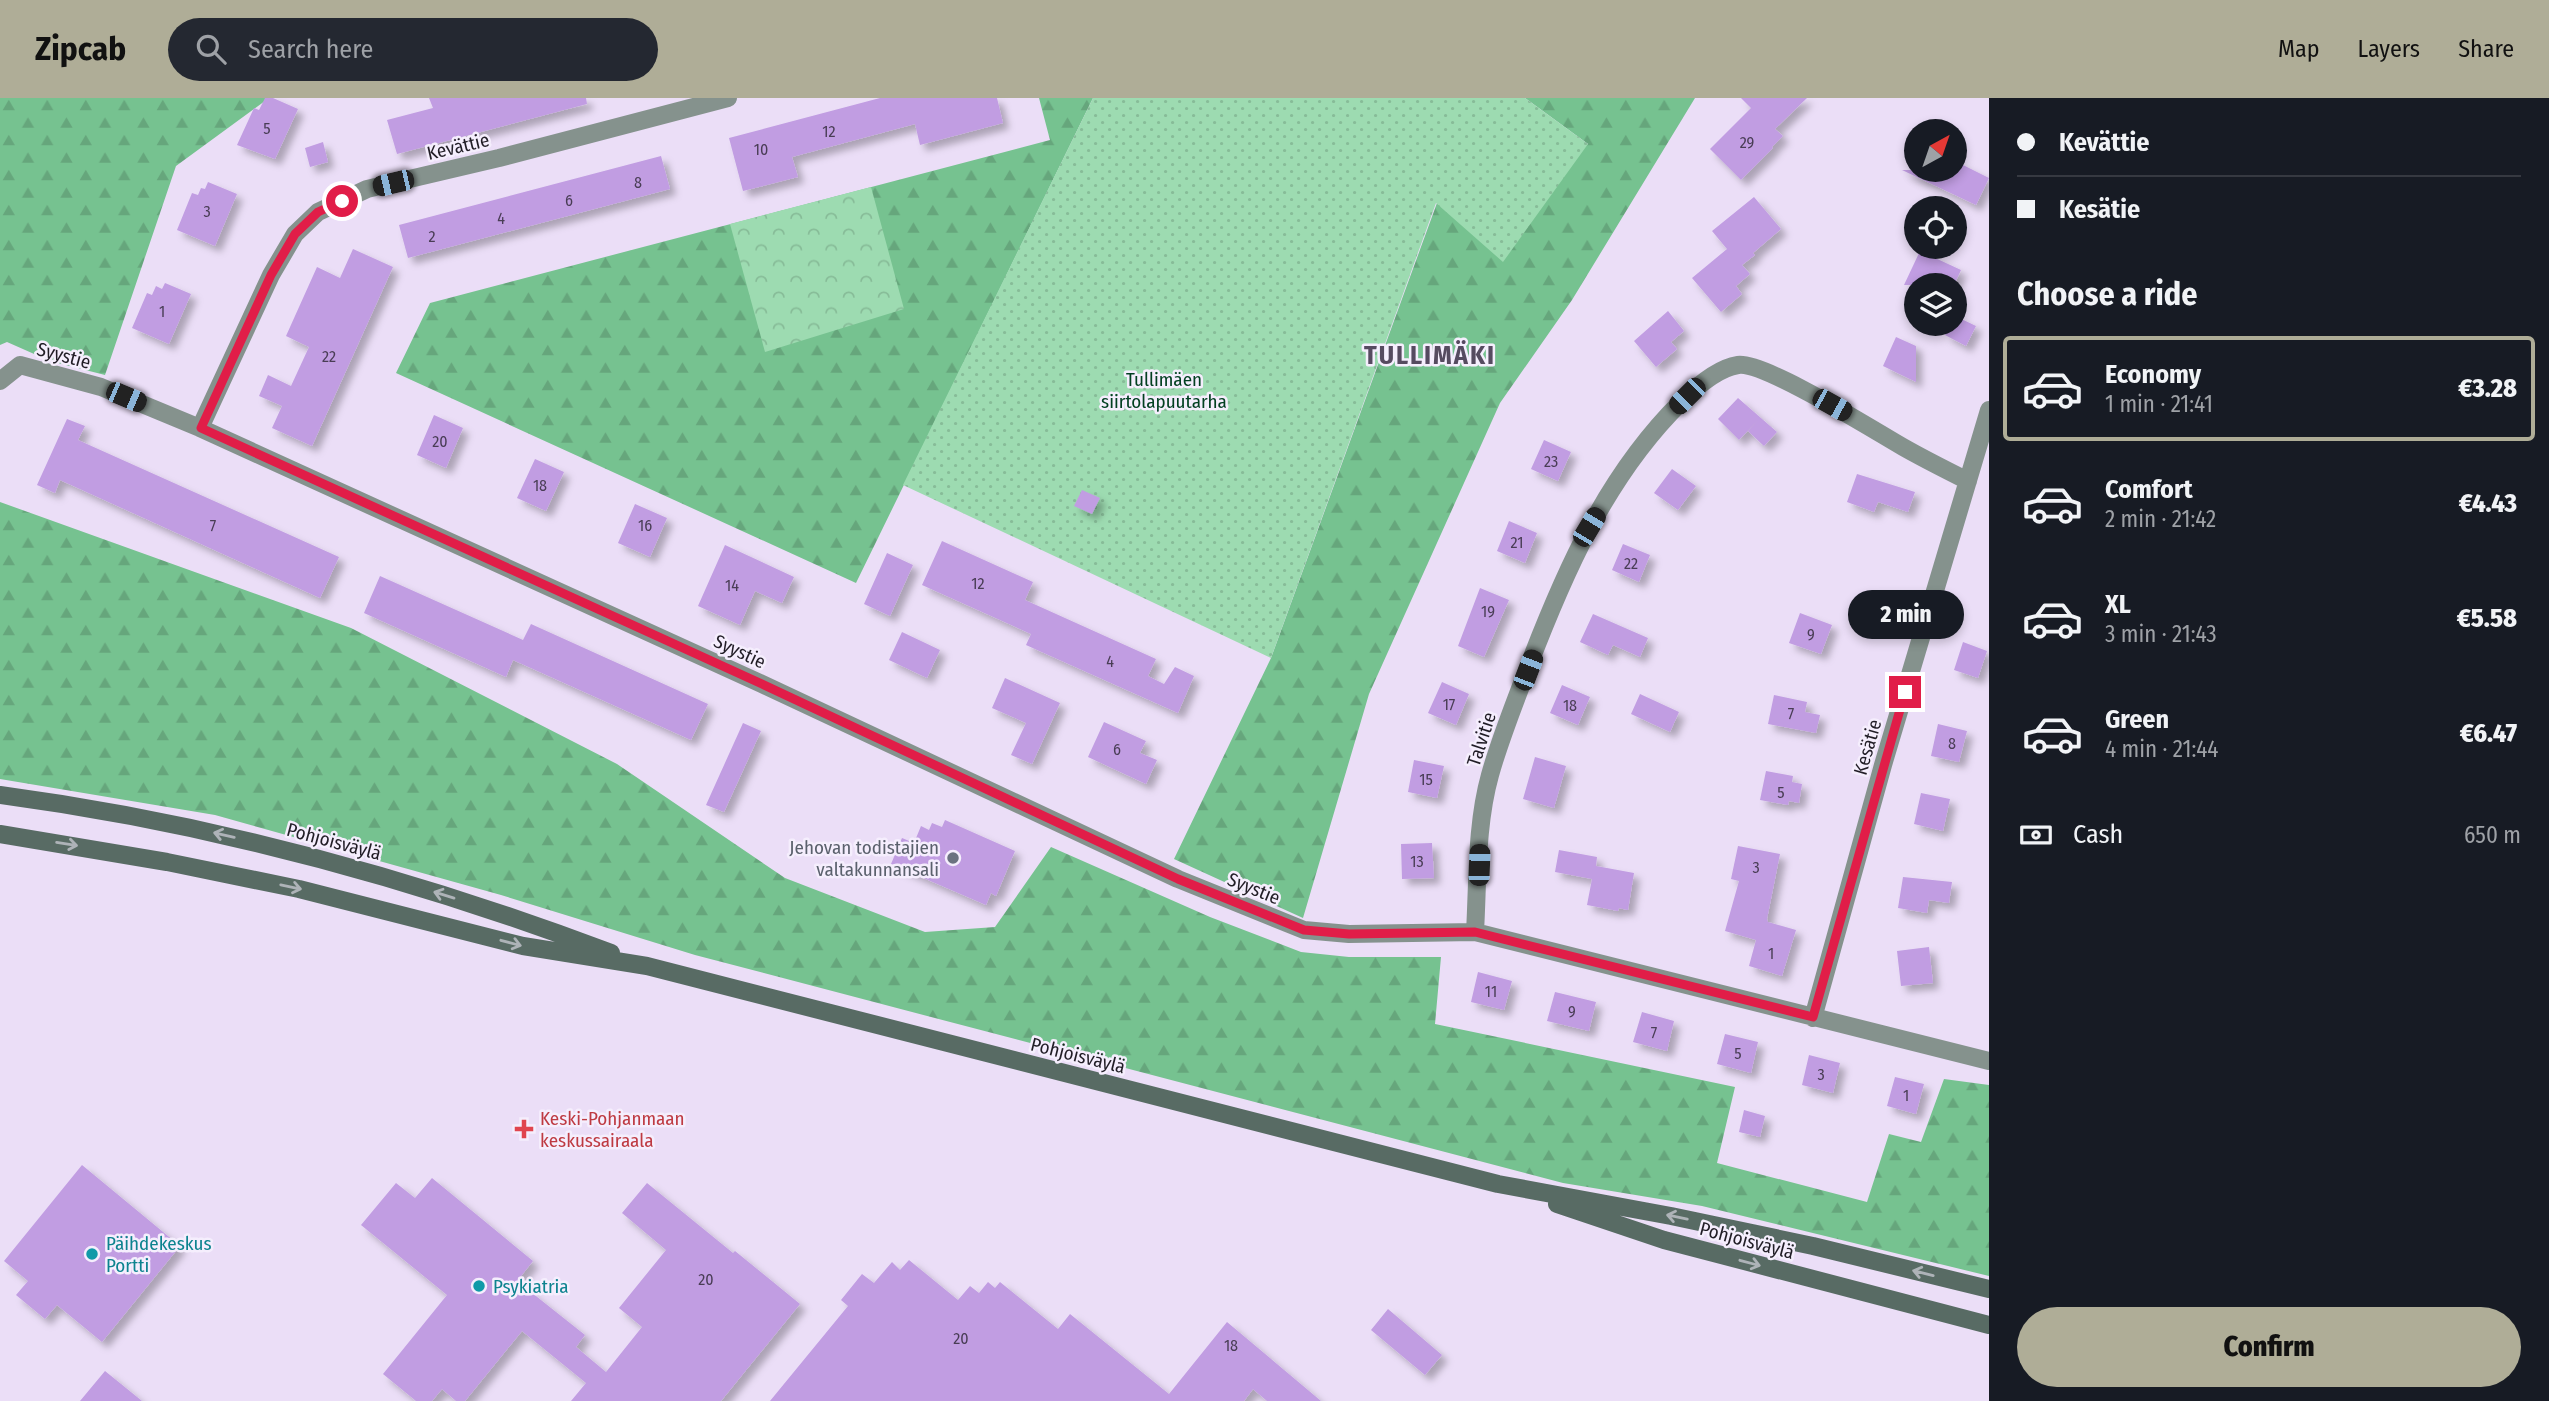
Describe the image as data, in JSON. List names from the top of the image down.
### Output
{
  "streets": {
    "main road": ["Pohjoisväylä"],
    "street": [
      "Kevättie",
      "Syystie",
      "Talvitie",
      "Kesätie"
    ]
  },
  "crossings": [
    ["Kevättie", "Syystie"],
    ["Syystie", "Talvitie"],
    ["Talvitie", "Kesätie"]
  ],
  "districts": ["TULLIMÄKI"],
  "parks": ["Tullimäen siirtolapuutarha"],
  "places": {
    "other": ["Jehovan todistajien valtakunnansali", "Päihdekeskus Portti", "Psykiatria"],
    "health": ["Keski-Pohjanmaan keskussairaala"]
  },
  "house_numbers": [
    "5",
    "12",
    "29",
    "10",
    "8",
    "6",
    "3",
    "4",
    "2",
    "1",
    "22",
    "20",
    "23",
    "18",
    "7",
    "16",
    "21",
    "22",
    "12",
    "14",
    "19",
    "9",
    "4",
    "17",
    "18",
    "7",
    "8",
    "6",
    "15",
    "5",
    "13",
    "3",
    "1",
    "11",
    "9",
    "7",
    "5",
    "3",
    "1",
    "20",
    "20",
    "18"
  ],
  "north": "top right",
  "page": {
    "header": "Zipcab",
    "search": "Search here",
    "nav": ["Map", "Layers", "Share"],
    "banner": ["Kevättie", "Kesätie"],
    "heading": "Choose a ride",
    "list": [
      {
        "name": "Economy",
        "note": "1 min · 21:41",
        "value": "€3.28"
      },
      {
        "name": "Comfort",
        "note": "2 min · 21:42",
        "value": "€4.43"
      },
      {
        "name": "XL",
        "note": "3 min · 21:43",
        "value": "€5.58"
      },
      {
        "name": "Green",
        "note": "4 min · 21:44",
        "value": "€6.47"
      }
    ],
    "bubble": "2 min",
    "pay": ["Cash", "650 m"],
    "buttons": "Confirm"
  }
}
